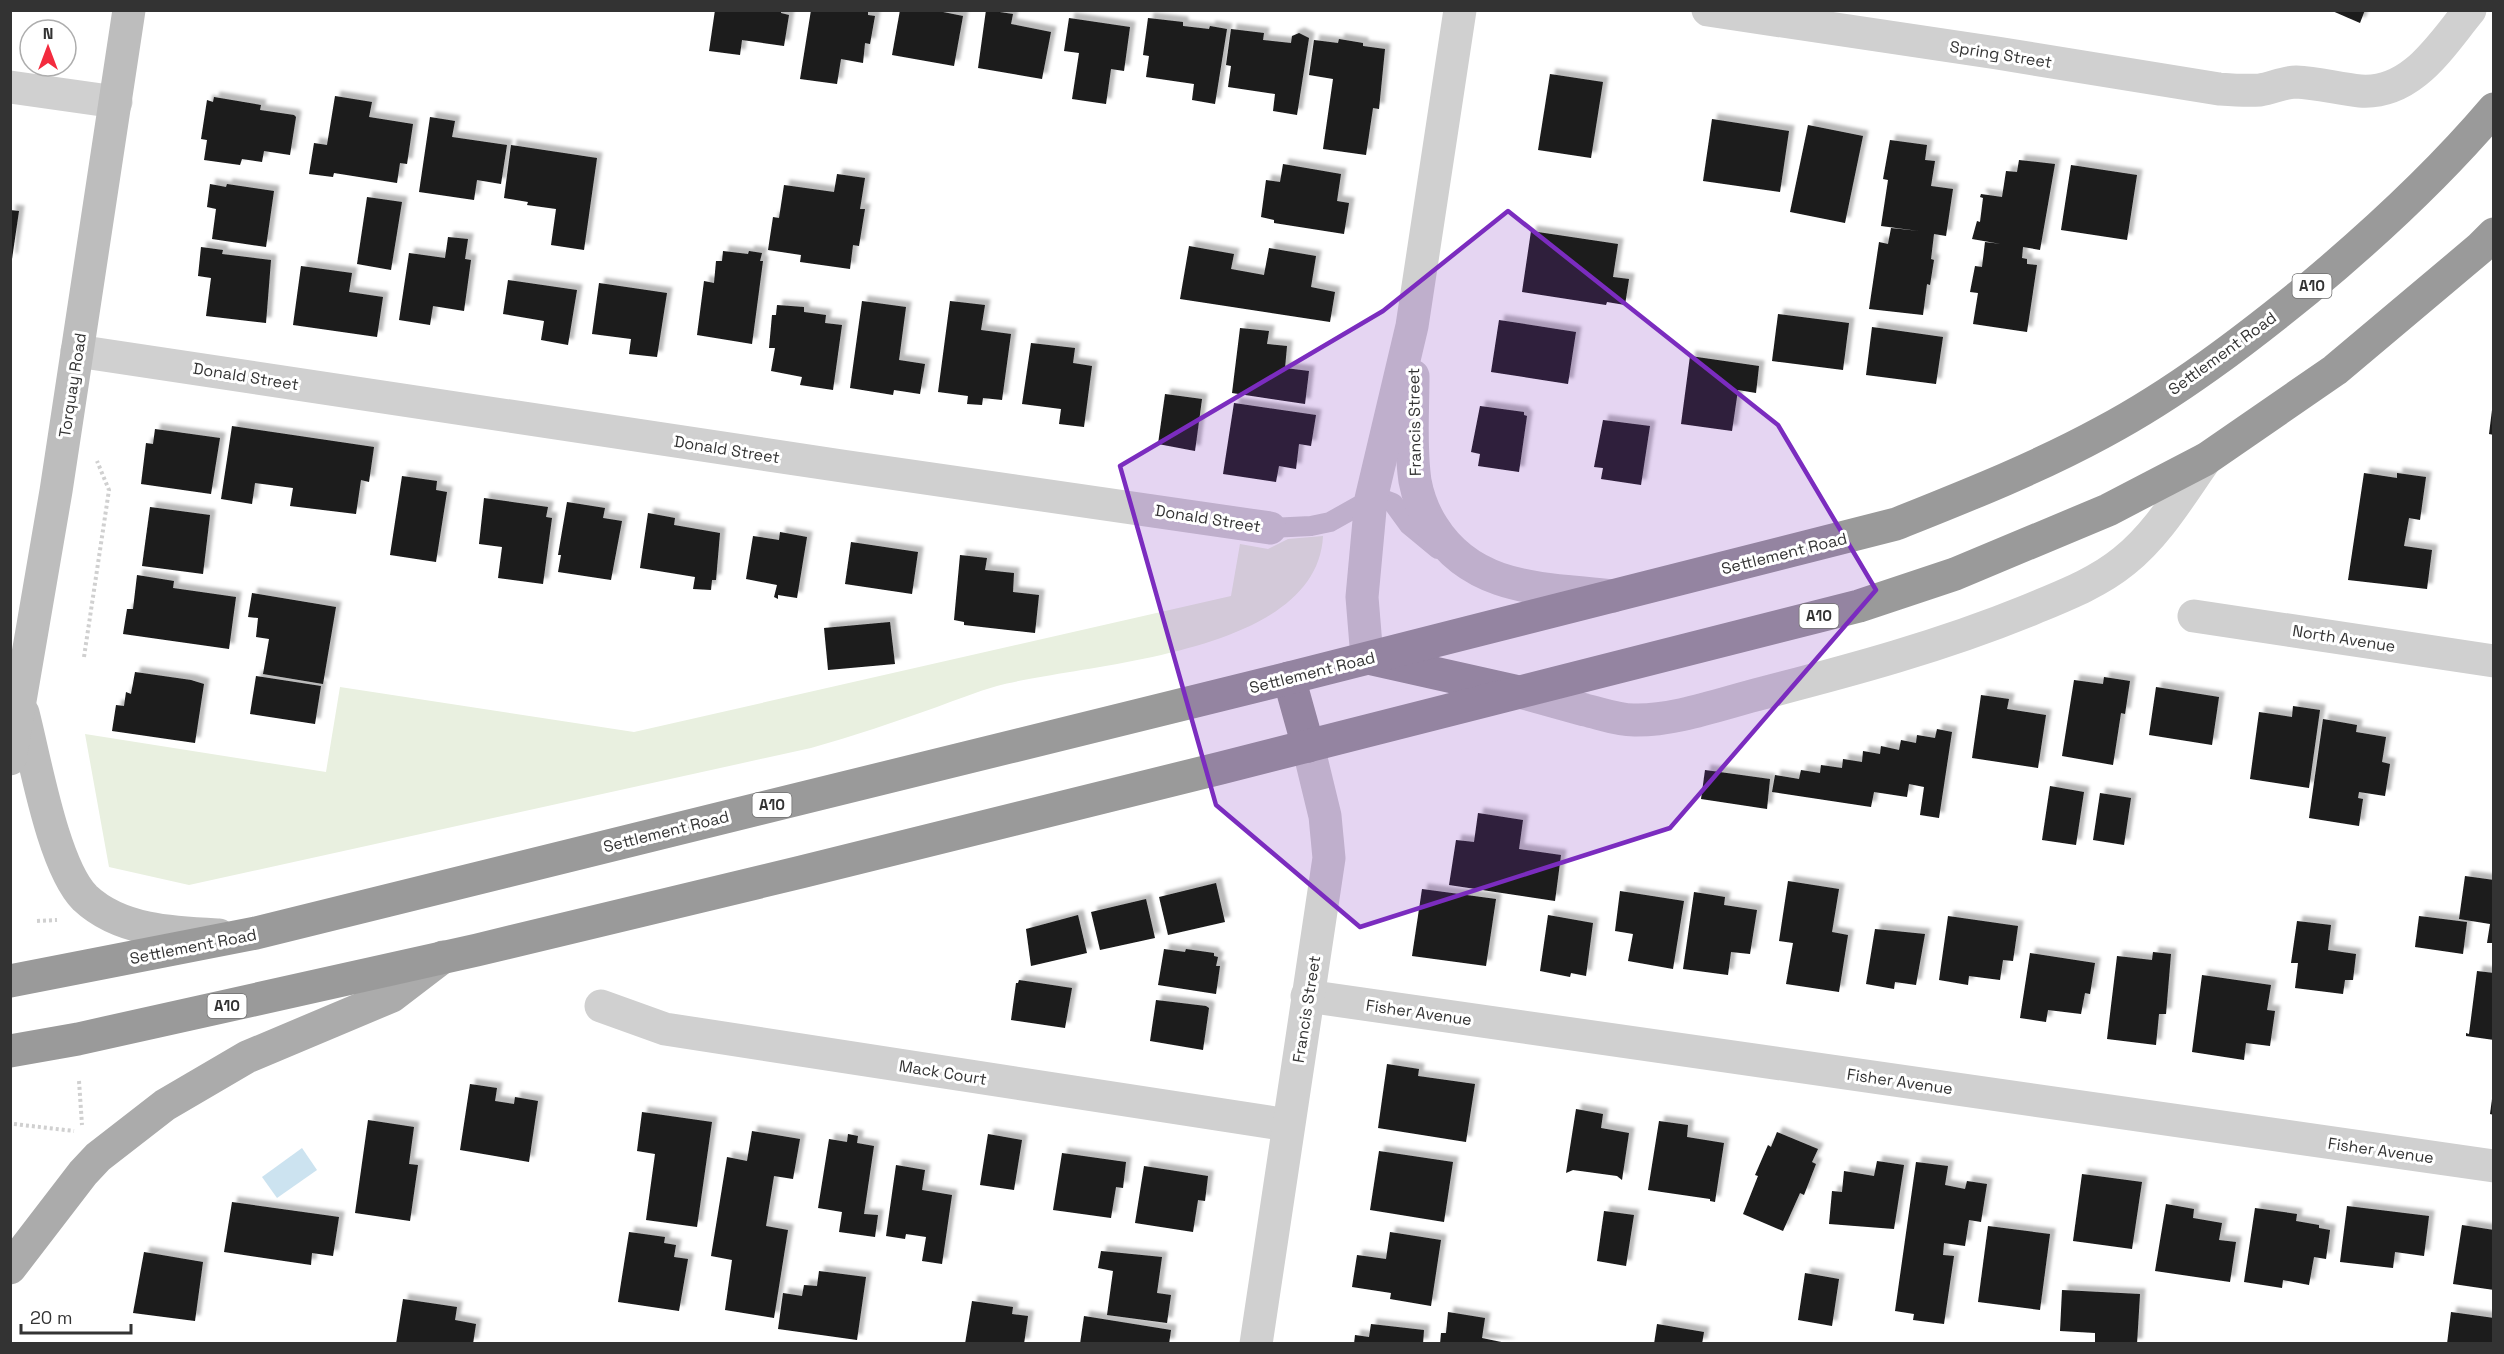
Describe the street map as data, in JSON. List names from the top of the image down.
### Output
{
  "streets": {
    "highway": ["A10", "Settlement Road", "Francis Street"],
    "street": [
      "Spring Street",
      "Donald Street",
      "Torquay Road",
      "North Avenue",
      "Fisher Avenue",
      "Mack Court"
    ]
  },
  "crossings": [
    ["A10", "Francis Street"],
    ["Settlement Road", "Francis Street"],
    ["Donald Street", "Torquay Road"],
    ["Donald Street", "Francis Street"],
    ["Francis Street", "Fisher Avenue"],
    ["Francis Street", "Mack Court"]
  ],
  "scale_bar": "20 m",
  "north": "top"
}
